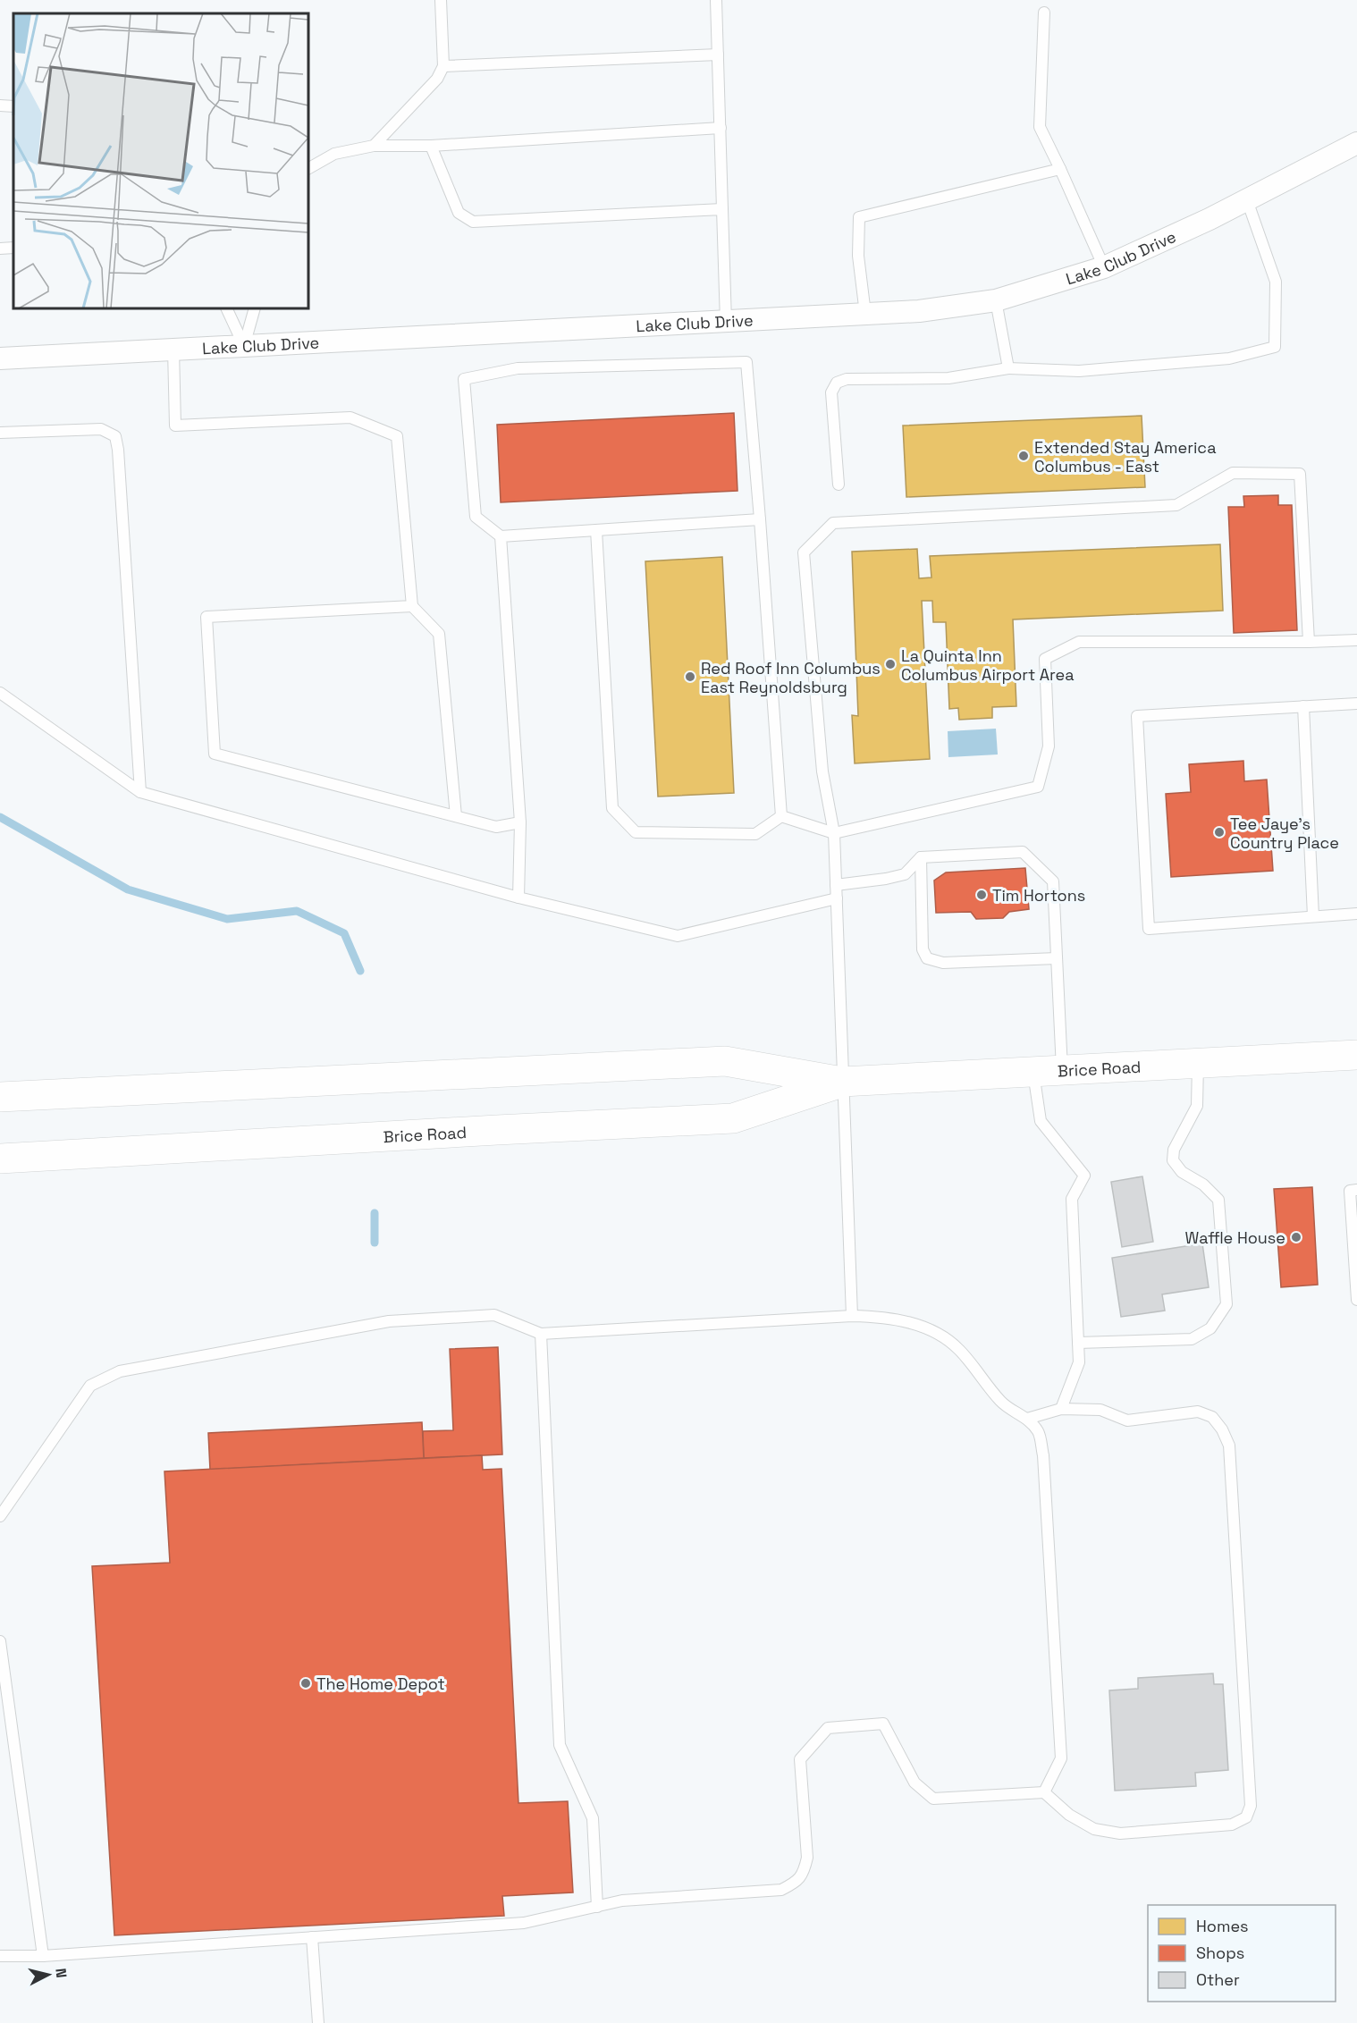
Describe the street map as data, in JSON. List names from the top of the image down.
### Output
{
  "streets": {
    "main road": ["Brice Road"],
    "street": ["Lake Club Drive"]
  },
  "places": [
    "Extended Stay America Columbus - East",
    "La Quinta Inn Columbus Airport Area",
    "Red Roof Inn Columbus East Reynoldsburg",
    "Tee Jaye's Country Place",
    "Tim Hortons",
    "Waffle House",
    "The Home Depot"
  ],
  "legend": ["Homes", "Shops", "Other"],
  "north": "right"
}
